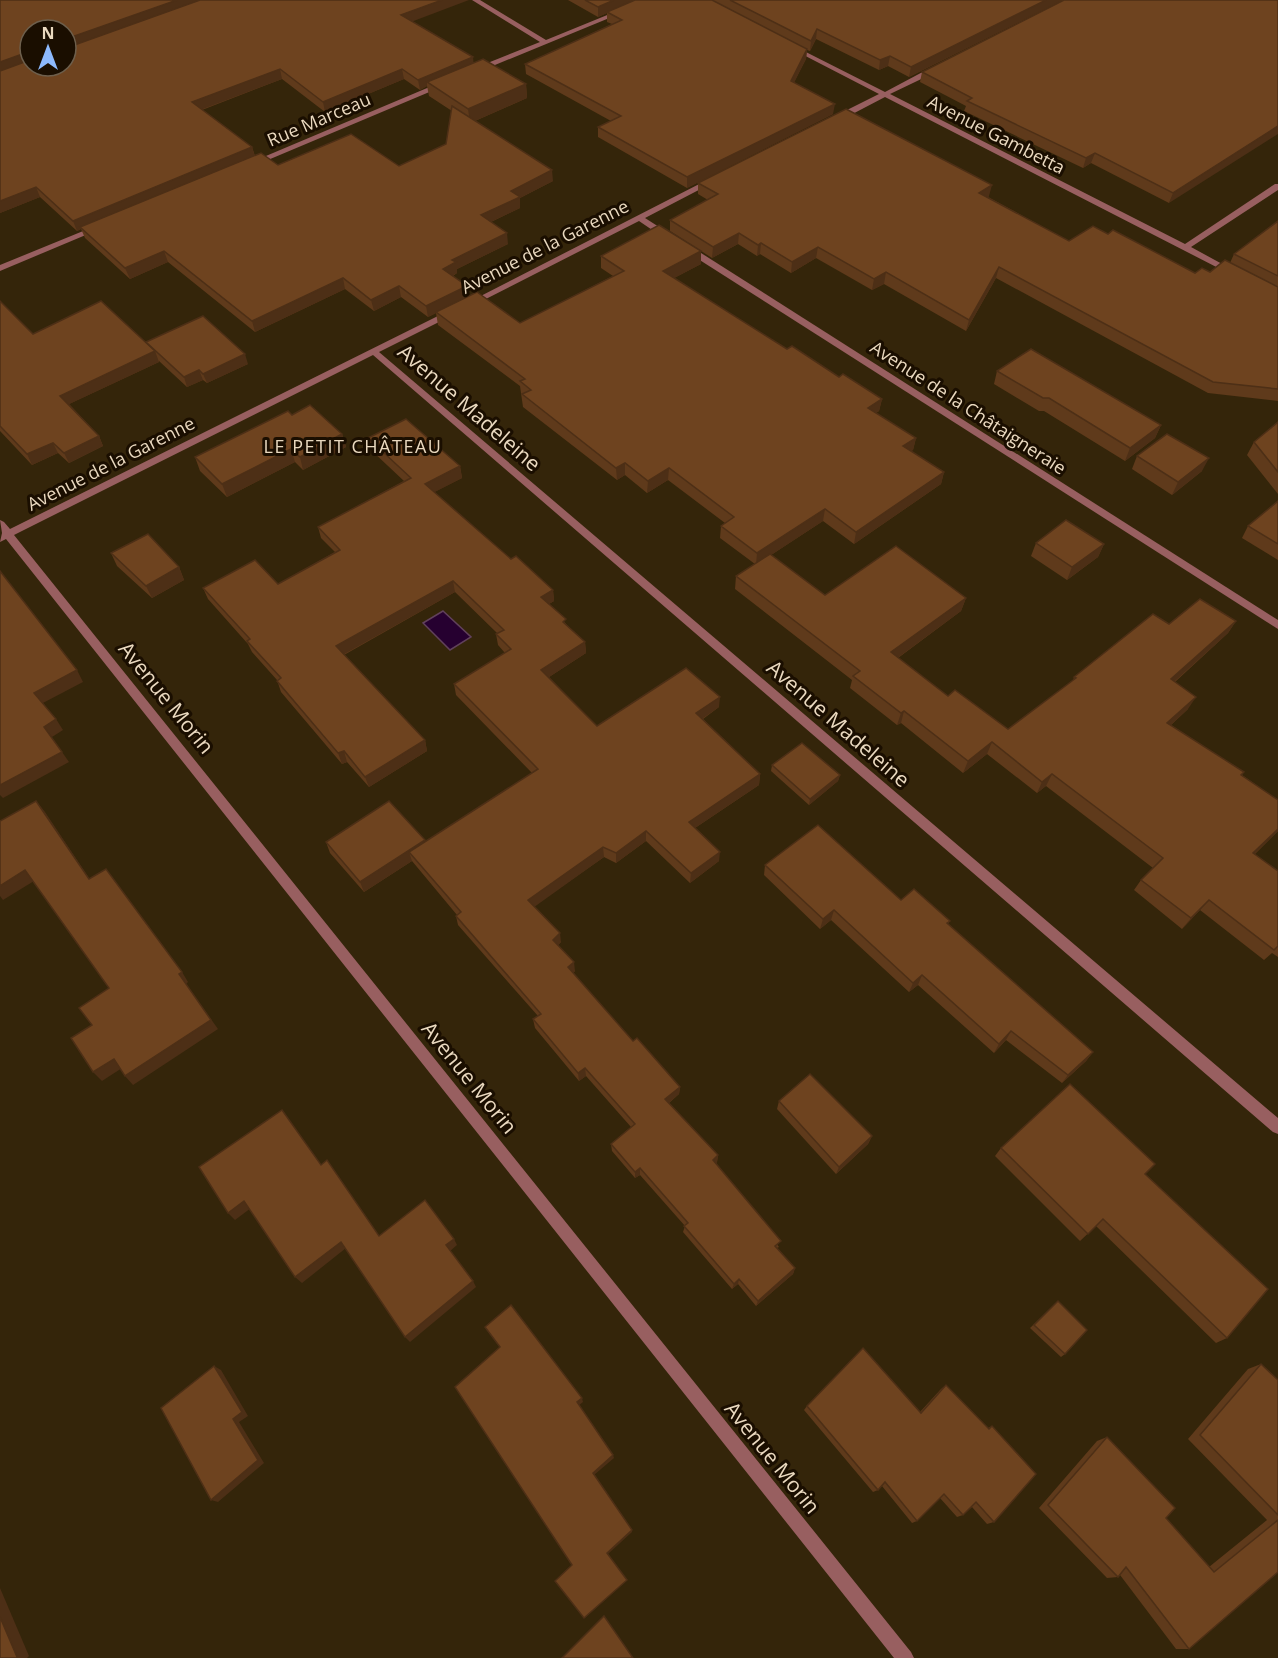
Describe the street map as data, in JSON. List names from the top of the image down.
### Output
{
  "streets": {
    "street": [
      "Rue Marceau",
      "Avenue Gambetta",
      "Avenue de la Garenne",
      "Avenue Madeleine",
      "Avenue de la Châtaigneraie",
      "Avenue Morin"
    ]
  },
  "crossings": [
    ["Avenue de la Garenne", "Avenue Madeleine"],
    ["Avenue de la Garenne", "Avenue Morin"]
  ],
  "districts": ["LE PETIT CHÂTEAU"],
  "north": "top"
}
